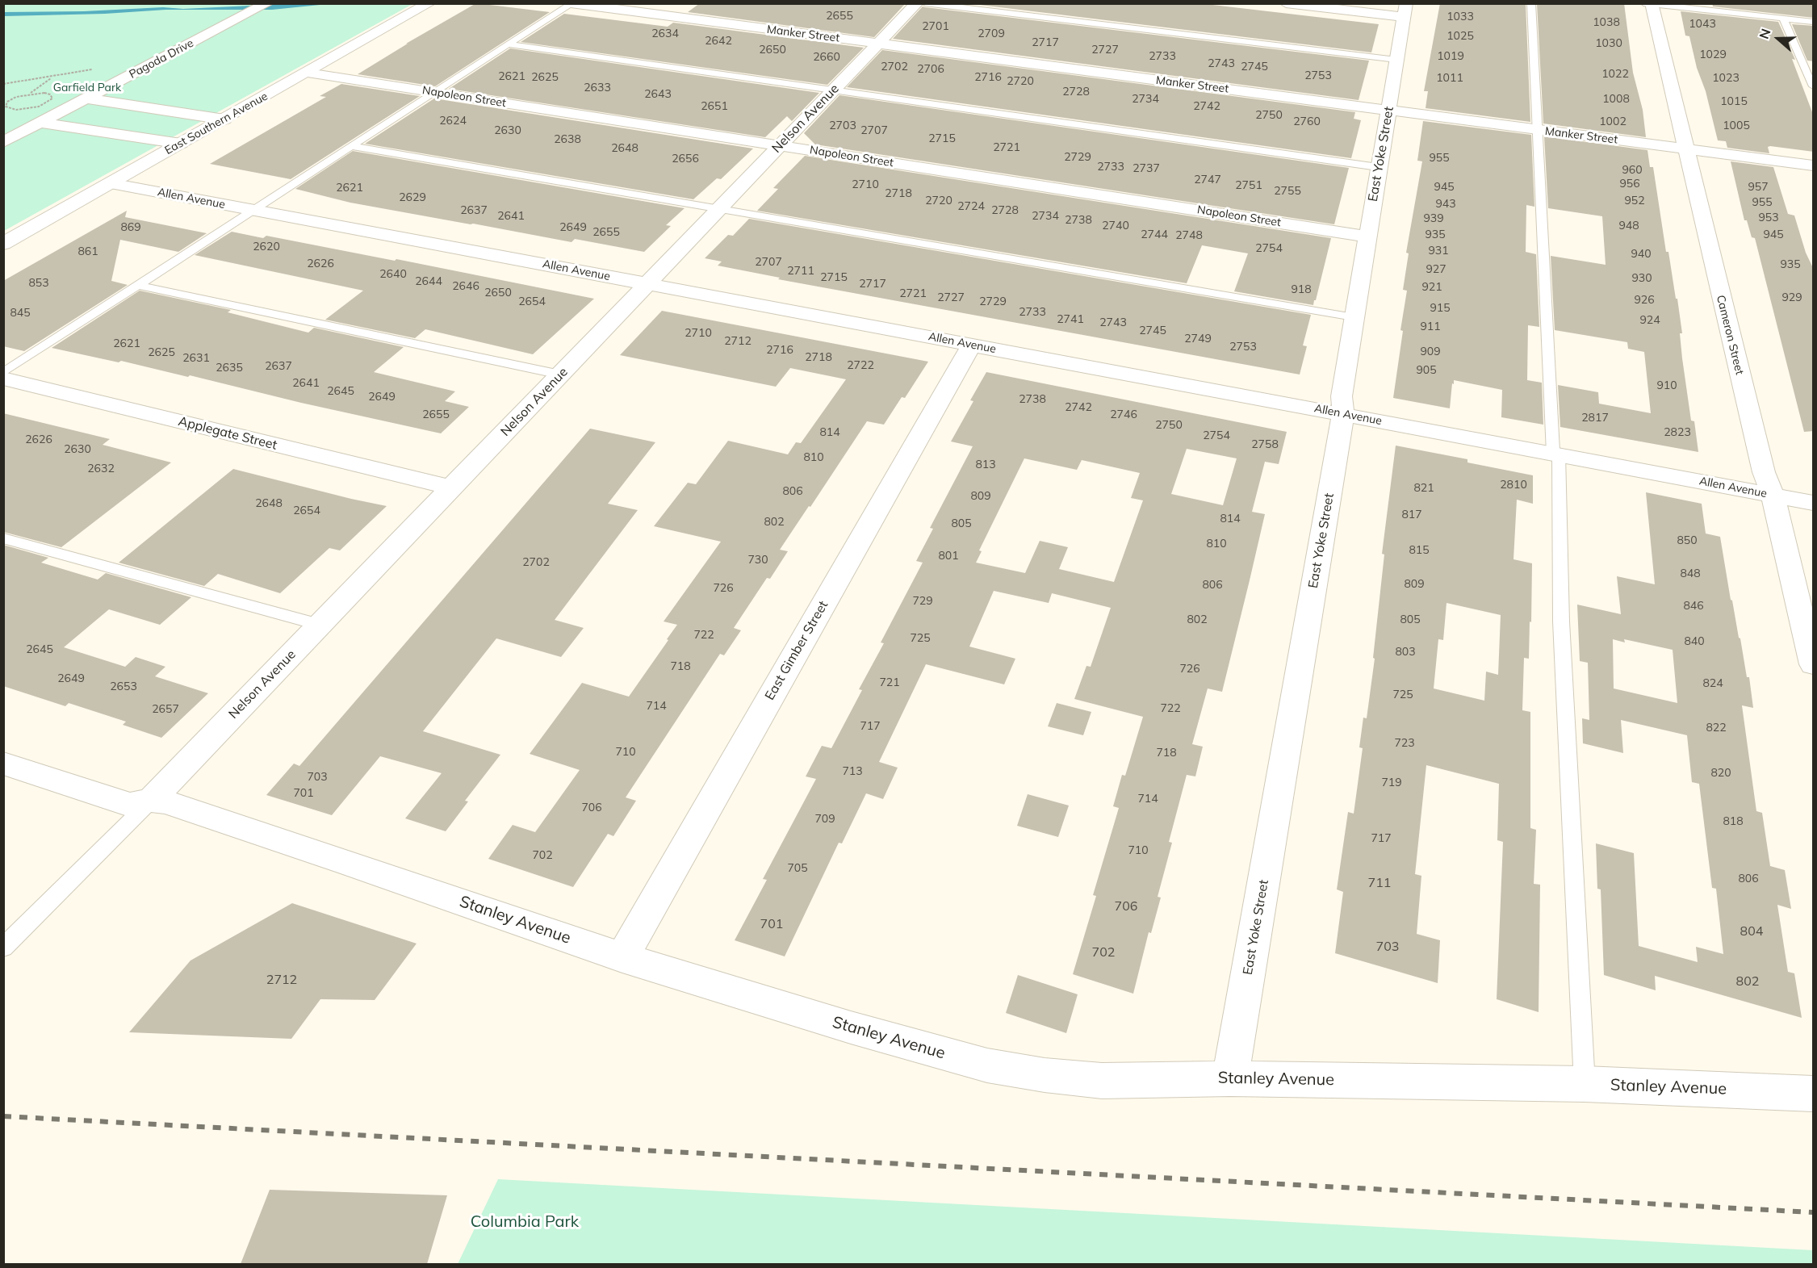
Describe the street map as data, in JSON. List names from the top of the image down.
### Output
{
  "streets": {
    "street": [
      "Manker Street",
      "Pagoda Drive",
      "Napoleon Street",
      "Nelson Avenue",
      "East Southern Avenue",
      "East Yoke Street",
      "Allen Avenue",
      "Cameron Street",
      "Applegate Street",
      "East Gimber Street",
      "Stanley Avenue"
    ]
  },
  "crossings": [
    ["Manker Street", "Nelson Avenue"],
    ["Manker Street", "East Yoke Street"],
    ["Manker Street", "Cameron Street"],
    ["Napoleon Street", "Nelson Avenue"],
    ["Napoleon Street", "East Southern Avenue"],
    ["Napoleon Street", "East Yoke Street"],
    ["Nelson Avenue", "Allen Avenue"],
    ["Nelson Avenue", "Applegate Street"],
    ["Nelson Avenue", "Stanley Avenue"],
    ["East Southern Avenue", "Allen Avenue"],
    ["East Yoke Street", "Allen Avenue"],
    ["East Yoke Street", "Stanley Avenue"],
    ["Allen Avenue", "Cameron Street"],
    ["Allen Avenue", "East Gimber Street"],
    ["East Gimber Street", "Stanley Avenue"]
  ],
  "parks": ["Garfield Park", "Columbia Park"],
  "house_numbers": [
    "2655",
    "1033",
    "1038",
    "1043",
    "2701",
    "2634",
    "2709",
    "1025",
    "2642",
    "2717",
    "1030",
    "2650",
    "2727",
    "1029",
    "2733",
    "1019",
    "2660",
    "2743",
    "2702",
    "2745",
    "2706",
    "1022",
    "2753",
    "2621",
    "2625",
    "2716",
    "1011",
    "1023",
    "2720",
    "2633",
    "2728",
    "2643",
    "2734",
    "1008",
    "1015",
    "2651",
    "2742",
    "2750",
    "2624",
    "2760",
    "1002",
    "2703",
    "1005",
    "2630",
    "2707",
    "2715",
    "2638",
    "2721",
    "2648",
    "2729",
    "955",
    "2656",
    "2733",
    "2737",
    "960",
    "2747",
    "956",
    "2710",
    "2751",
    "945",
    "957",
    "2621",
    "2755",
    "2718",
    "2629",
    "2720",
    "952",
    "955",
    "943",
    "2724",
    "2637",
    "2728",
    "2641",
    "2734",
    "953",
    "939",
    "2738",
    "2740",
    "948",
    "869",
    "2649",
    "2655",
    "2744",
    "935",
    "945",
    "2748",
    "2620",
    "2754",
    "931",
    "861",
    "940",
    "2707",
    "2626",
    "935",
    "927",
    "2711",
    "2640",
    "2715",
    "930",
    "2644",
    "853",
    "2717",
    "2646",
    "921",
    "918",
    "2650",
    "2721",
    "2727",
    "929",
    "926",
    "2654",
    "2729",
    "915",
    "2733",
    "845",
    "2741",
    "924",
    "2743",
    "911",
    "2745",
    "2710",
    "2749",
    "2712",
    "2621",
    "2753",
    "2716",
    "909",
    "2625",
    "2718",
    "2631",
    "2722",
    "2637",
    "2635",
    "905",
    "2641",
    "910",
    "2645",
    "2649",
    "2738",
    "2742",
    "2655",
    "2746",
    "2817",
    "2750",
    "814",
    "2823",
    "2754",
    "2626",
    "2758",
    "2630",
    "810",
    "813",
    "2632",
    "2810",
    "821",
    "806",
    "809",
    "2648",
    "2654",
    "817",
    "814",
    "802",
    "805",
    "850",
    "810",
    "815",
    "801",
    "730",
    "2702",
    "848",
    "809",
    "806",
    "726",
    "729",
    "846",
    "802",
    "805",
    "722",
    "725",
    "840",
    "2645",
    "803",
    "718",
    "726",
    "2649",
    "721",
    "824",
    "2653",
    "725",
    "714",
    "722",
    "2657",
    "717",
    "822",
    "723",
    "710",
    "718",
    "713",
    "820",
    "703",
    "719",
    "701",
    "714",
    "706",
    "709",
    "818",
    "717",
    "710",
    "702",
    "705",
    "806",
    "711",
    "706",
    "701",
    "804",
    "703",
    "702",
    "2712",
    "802"
  ],
  "north": "left"
}
